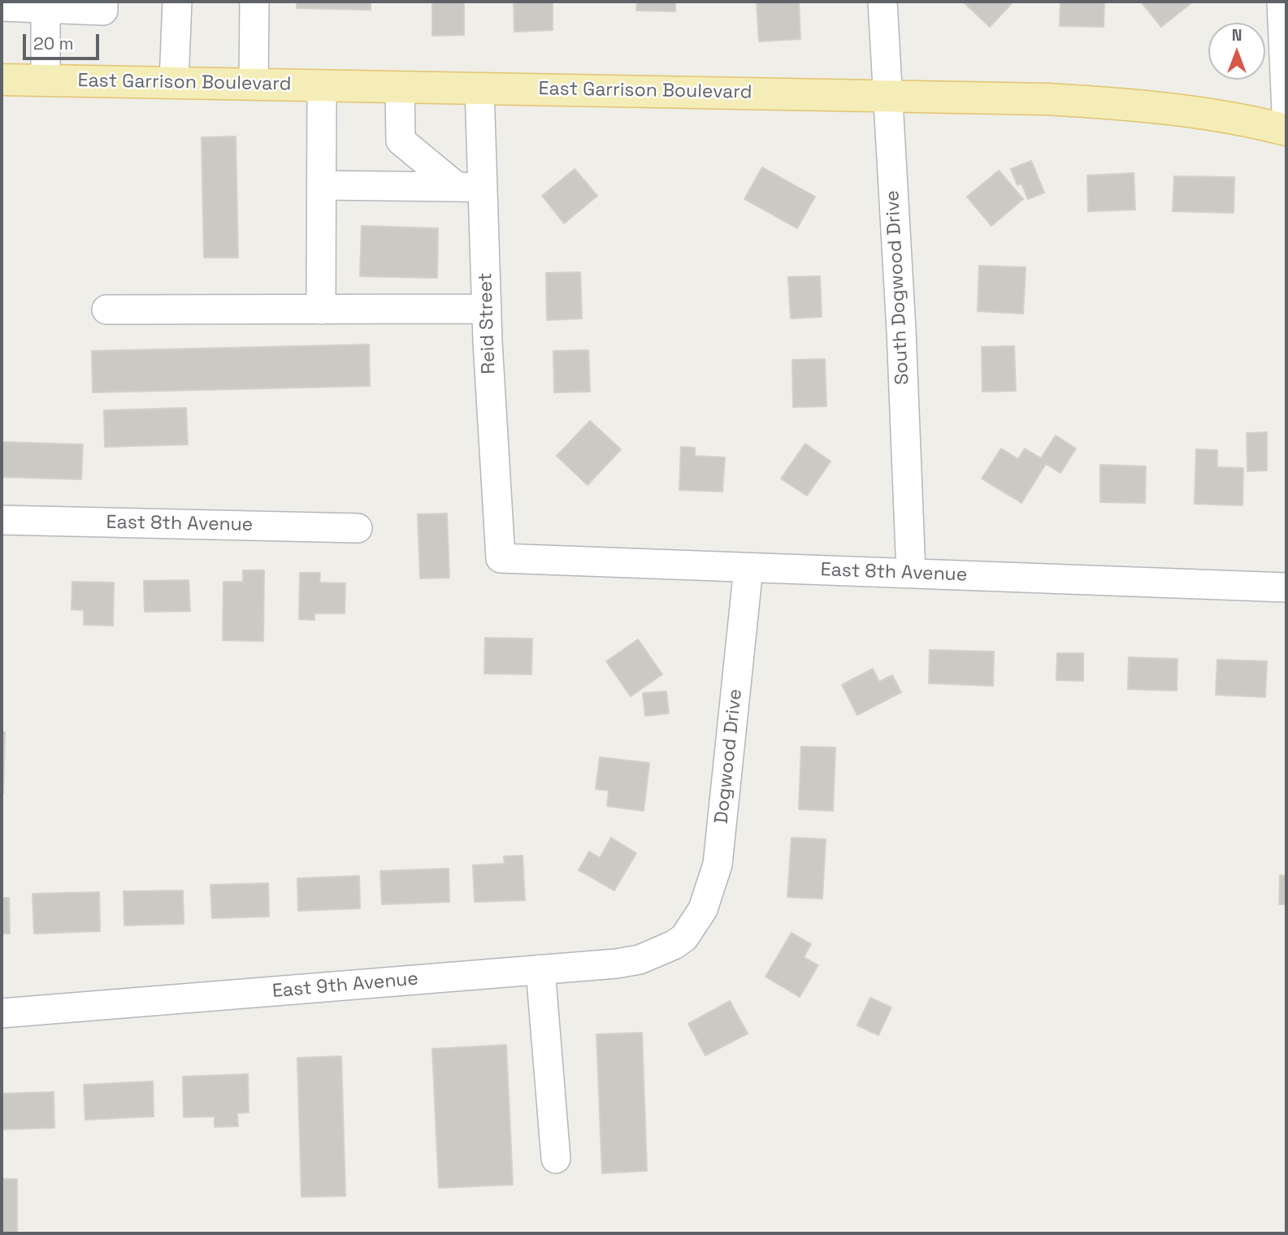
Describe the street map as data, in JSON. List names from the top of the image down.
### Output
{
  "streets": {
    "main road": ["East Garrison Boulevard"],
    "street": [
      "South Dogwood Drive",
      "Reid Street",
      "East 8th Avenue",
      "Dogwood Drive",
      "East 9th Avenue"
    ]
  },
  "crossings": [
    ["East Garrison Boulevard", "South Dogwood Drive"],
    ["East Garrison Boulevard", "Reid Street"],
    ["South Dogwood Drive", "East 8th Avenue"],
    ["Reid Street", "East 8th Avenue"],
    ["East 8th Avenue", "Dogwood Drive"],
    ["Dogwood Drive", "East 9th Avenue"]
  ],
  "scale_bar": "20 m",
  "north": "top"
}
